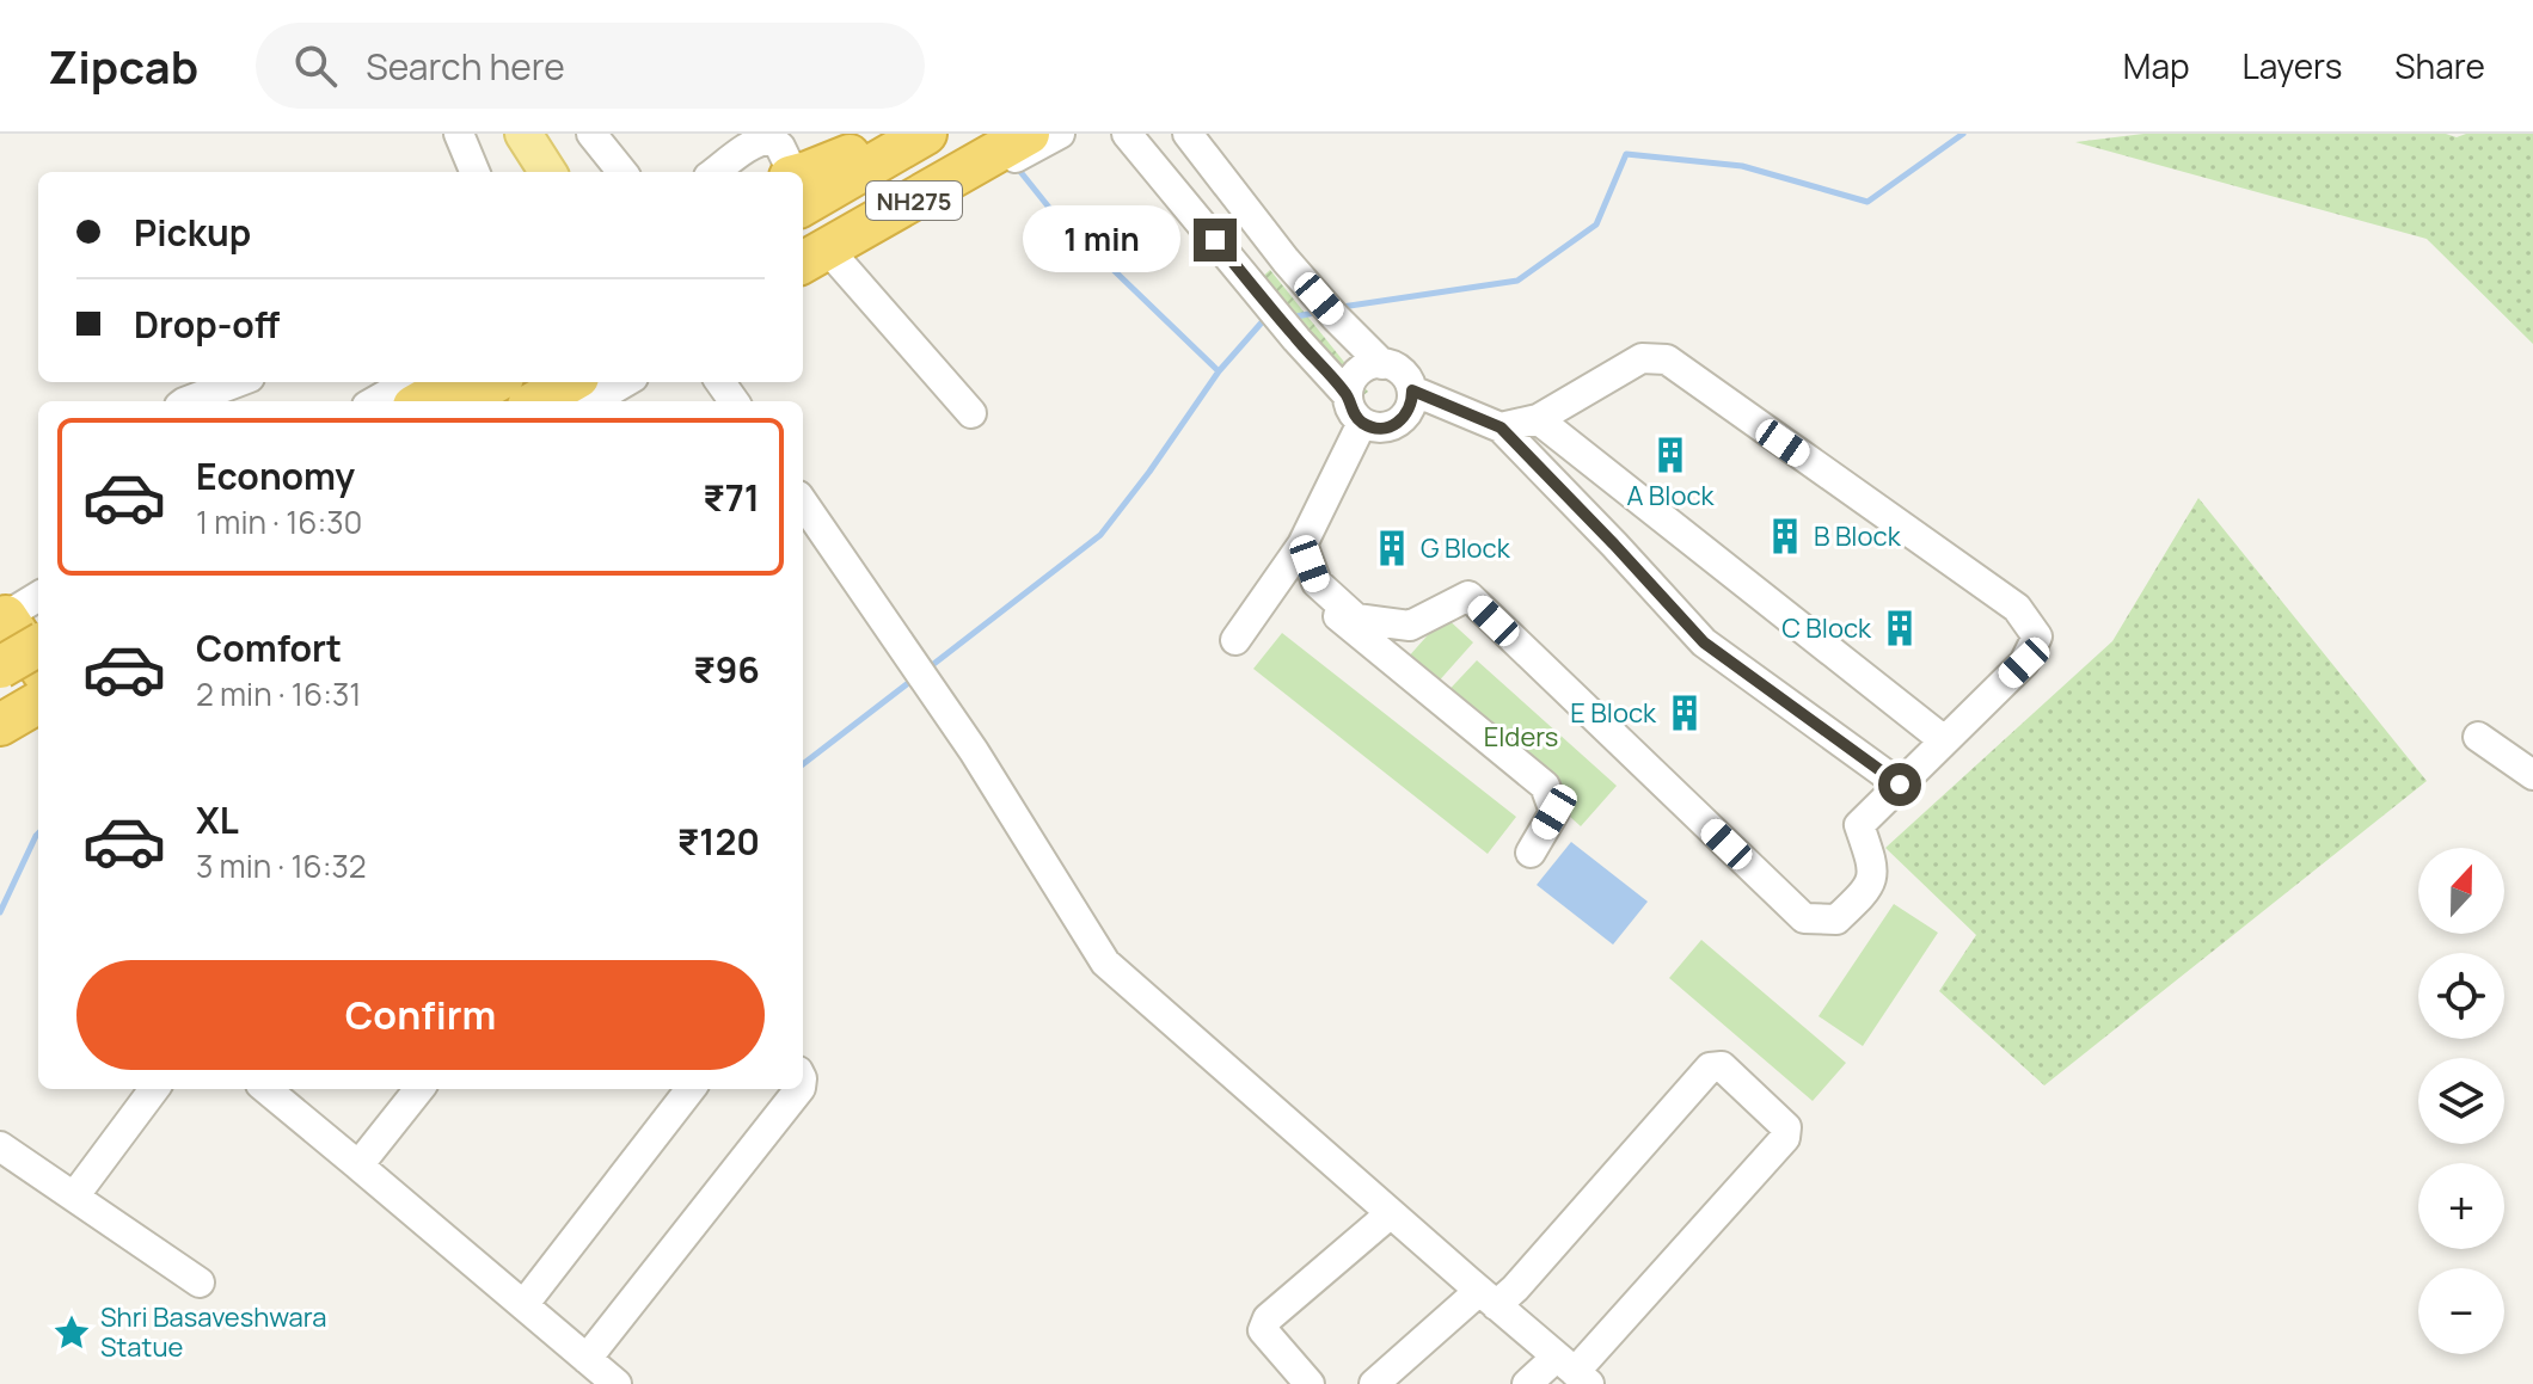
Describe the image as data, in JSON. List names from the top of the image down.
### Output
{
  "streets": {
    "highway": ["NH275"]
  },
  "parks": ["Elders"],
  "places": {
    "building": [
      "A Block",
      "B Block",
      "G Block",
      "C Block",
      "E Block"
    ],
    "place": ["Shri Basaveshwara Statue"]
  },
  "north": "top",
  "page": {
    "header": "Zipcab",
    "search": "Search here",
    "nav": ["Map", "Layers", "Share"],
    "banner": ["Pickup", "Drop-off"],
    "bubble": "1 min",
    "list": [
      {
        "name": "Economy",
        "note": "1 min · 16:30",
        "value": "₹71"
      },
      {
        "name": "Comfort",
        "note": "2 min · 16:31",
        "value": "₹96"
      },
      {
        "name": "XL",
        "note": "3 min · 16:32",
        "value": "₹120"
      }
    ],
    "map_buttons": ["+", "−"],
    "buttons": "Confirm"
  }
}
